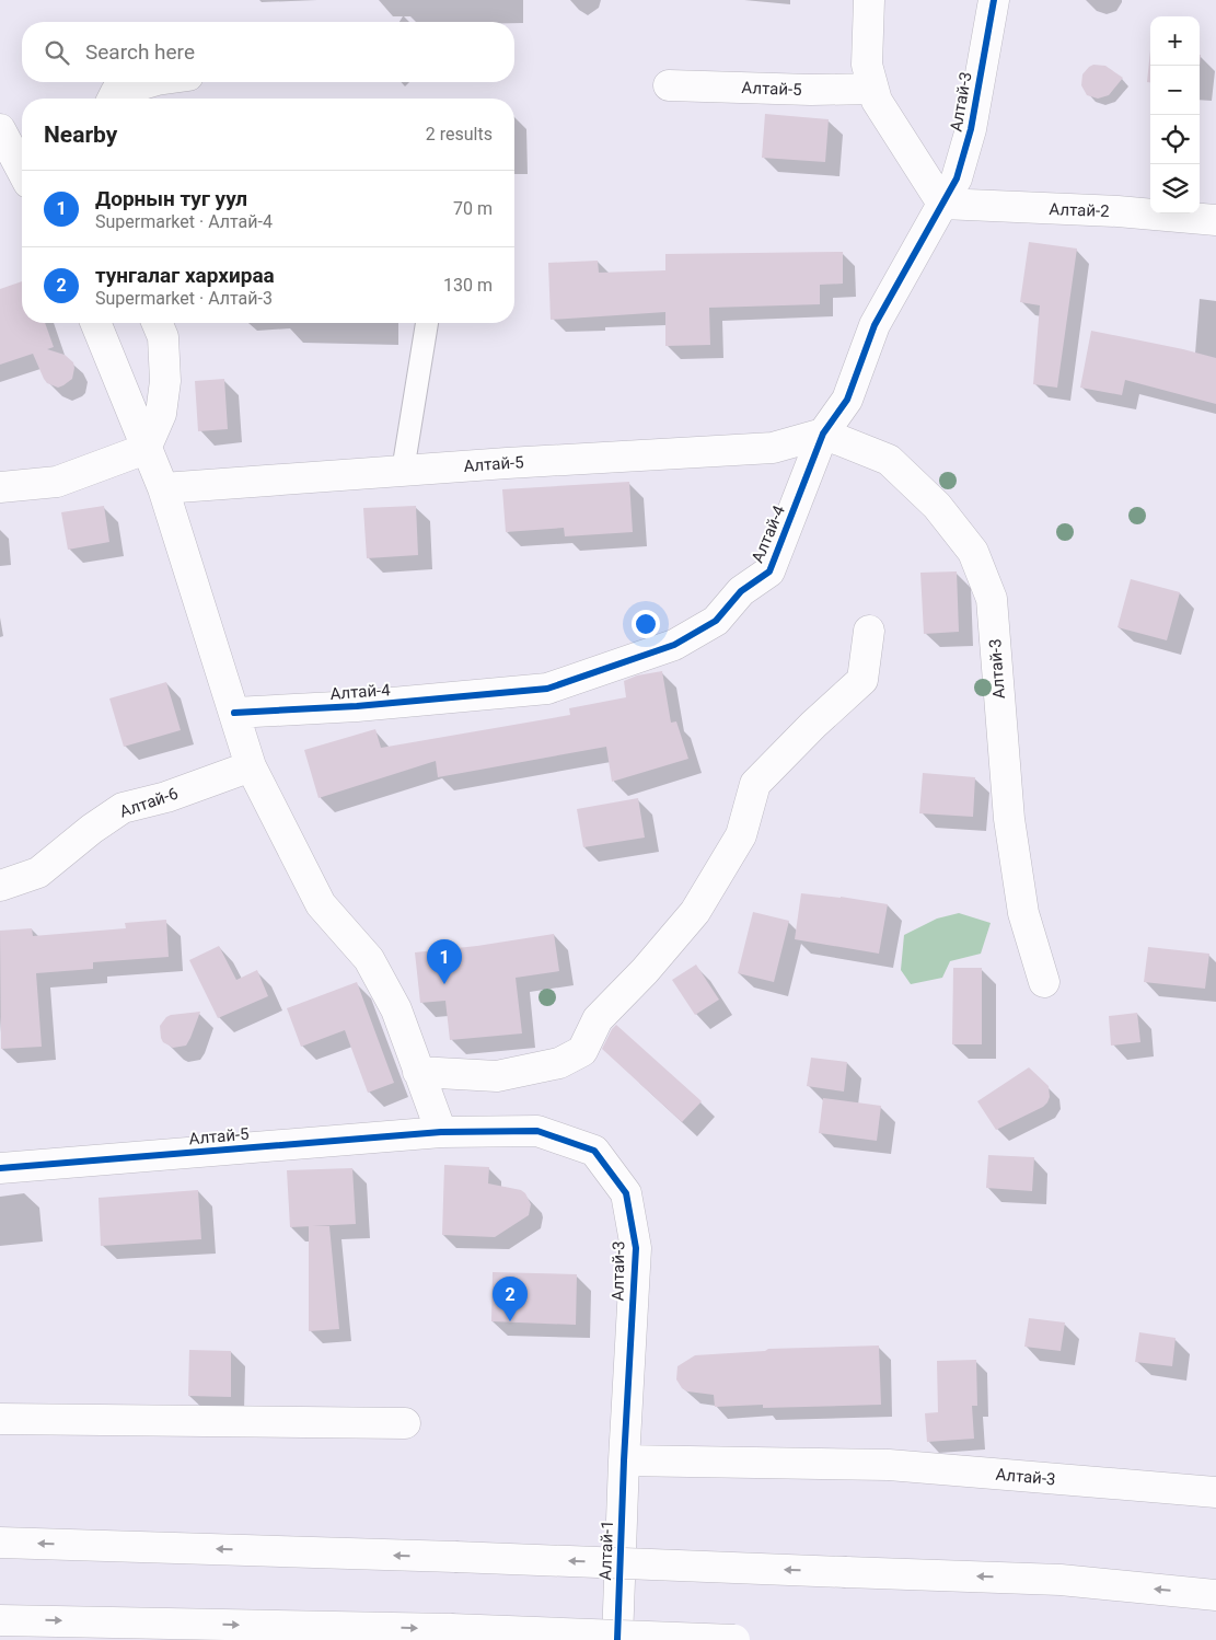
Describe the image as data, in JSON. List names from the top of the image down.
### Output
{
  "streets": {
    "street": [
      "Алтай-5",
      "Алтай-3",
      "Алтай-2",
      "Алтай-4",
      "Алтай-6",
      "Алтай-1"
    ]
  },
  "crossings": [
    ["Алтай-5", "Алтай-3"],
    ["Алтай-5", "Алтай-4"],
    ["Алтай-3", "Алтай-2"],
    ["Алтай-3", "Алтай-4"],
    ["Алтай-3", "Алтай-1"],
    ["Алтай-2", "Алтай-4"]
  ],
  "page": {
    "map_buttons": ["+", "−"],
    "search": "Search here",
    "heading": ["Nearby", "2 results"],
    "list": [
      {
        "mark": "1",
        "name": "Дорнын туг уул",
        "note": "Supermarket · Алтай-4",
        "value": "70 m"
      },
      {
        "mark": "2",
        "name": "тунгалаг хархираа",
        "note": "Supermarket · Алтай-3",
        "value": "130 m"
      }
    ],
    "pins": ["1", "2"]
  }
}
